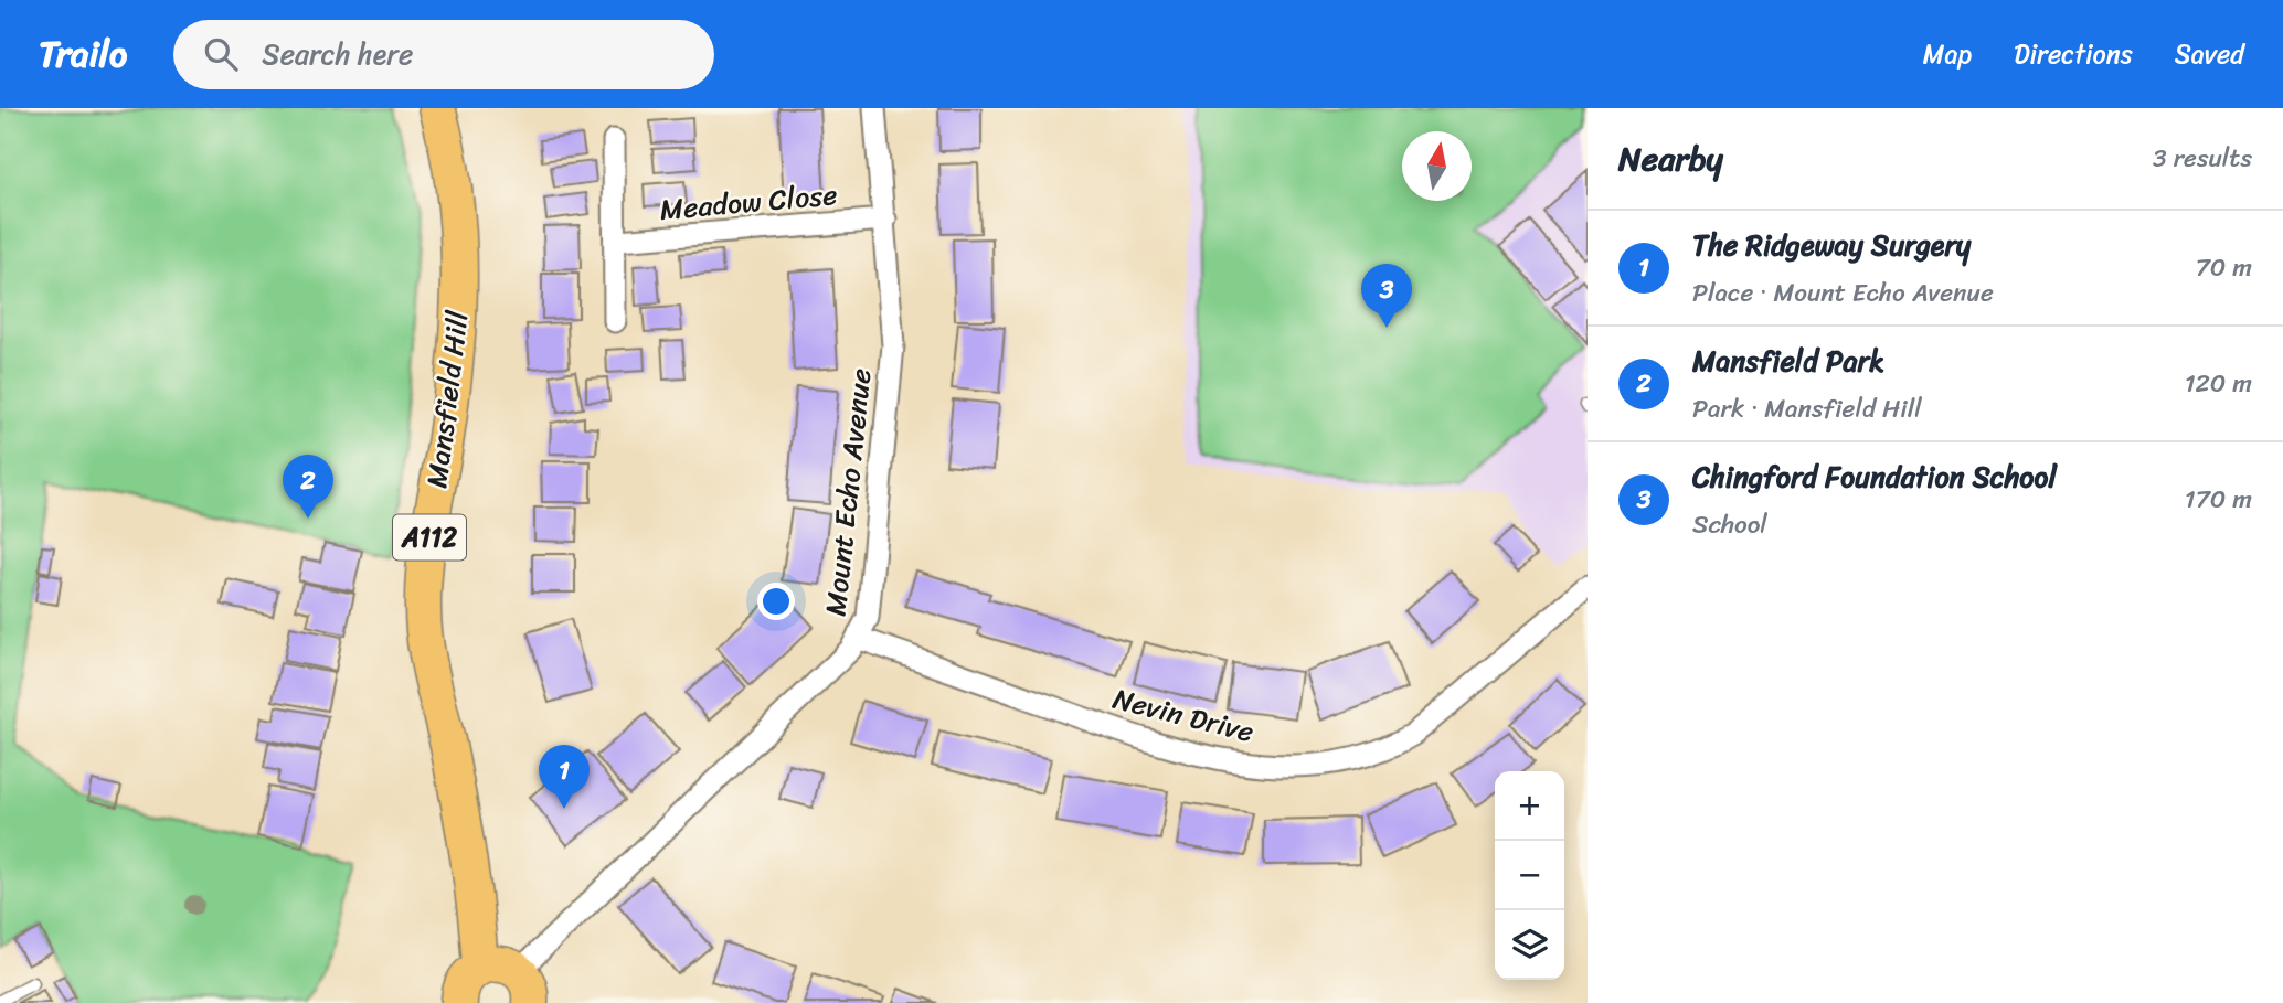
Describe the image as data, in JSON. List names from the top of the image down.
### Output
{
  "streets": {
    "main road": ["Mansfield Hill", "A112"],
    "street": ["Meadow Close", "Mount Echo Avenue", "Nevin Drive"]
  },
  "crossings": [
    ["Meadow Close", "Mount Echo Avenue"],
    ["Mount Echo Avenue", "Nevin Drive"]
  ],
  "north": "top",
  "page": {
    "header": "Trailo",
    "search": "Search here",
    "nav": ["Map", "Directions", "Saved"],
    "heading": ["Nearby", "3 results"],
    "list": [
      {
        "mark": "1",
        "name": "The Ridgeway Surgery",
        "note": "Place · Mount Echo Avenue",
        "value": "70 m"
      },
      {
        "mark": "2",
        "name": "Mansfield Park",
        "note": "Park · Mansfield Hill",
        "value": "120 m"
      },
      {
        "mark": "3",
        "name": "Chingford Foundation School",
        "note": "School",
        "value": "170 m"
      }
    ],
    "pins": ["3", "2", "1"],
    "map_buttons": ["+", "−"]
  }
}
